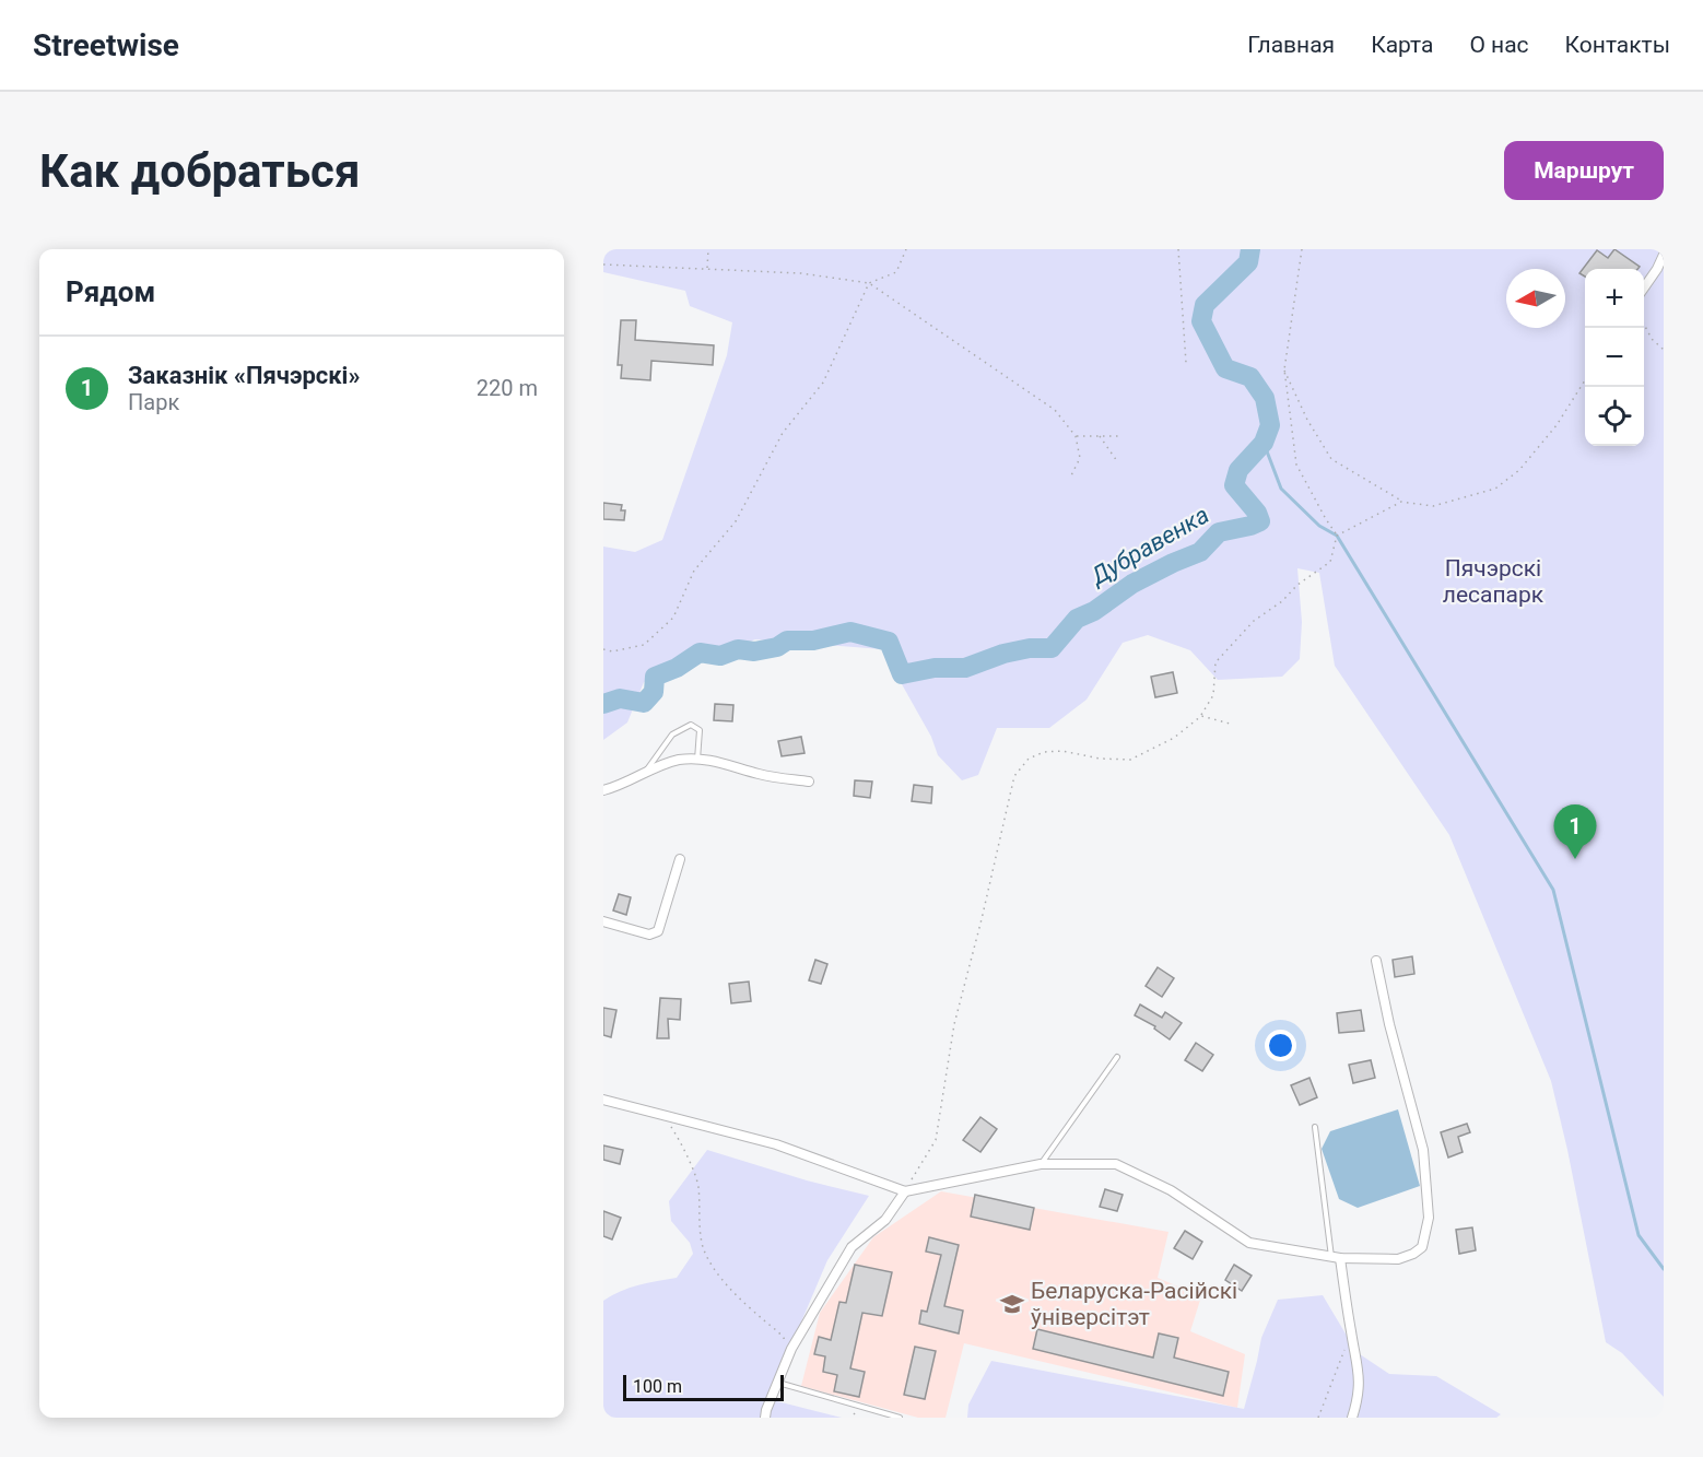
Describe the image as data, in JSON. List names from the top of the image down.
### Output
{
  "water": ["Дубравенка"],
  "parks": ["Пячэрскі лесапарк"],
  "places": {
    "school or university": ["Беларуска-Расійскі ўніверсітэт"]
  },
  "scale_bar": "100 m",
  "north": "left",
  "page": {
    "header": "Streetwise",
    "nav": [
      "Главная",
      "Карта",
      "О нас",
      "Контакты"
    ],
    "buttons": "Маршрут",
    "title": "Как добраться",
    "heading": "Рядом",
    "map_buttons": ["+", "−"],
    "list": [
      {
        "mark": "1",
        "name": "Заказнік «Пячэрскі»",
        "note": "Парк",
        "value": "220 m"
      }
    ],
    "pins": "1",
    "scale": "100 m"
  }
}
